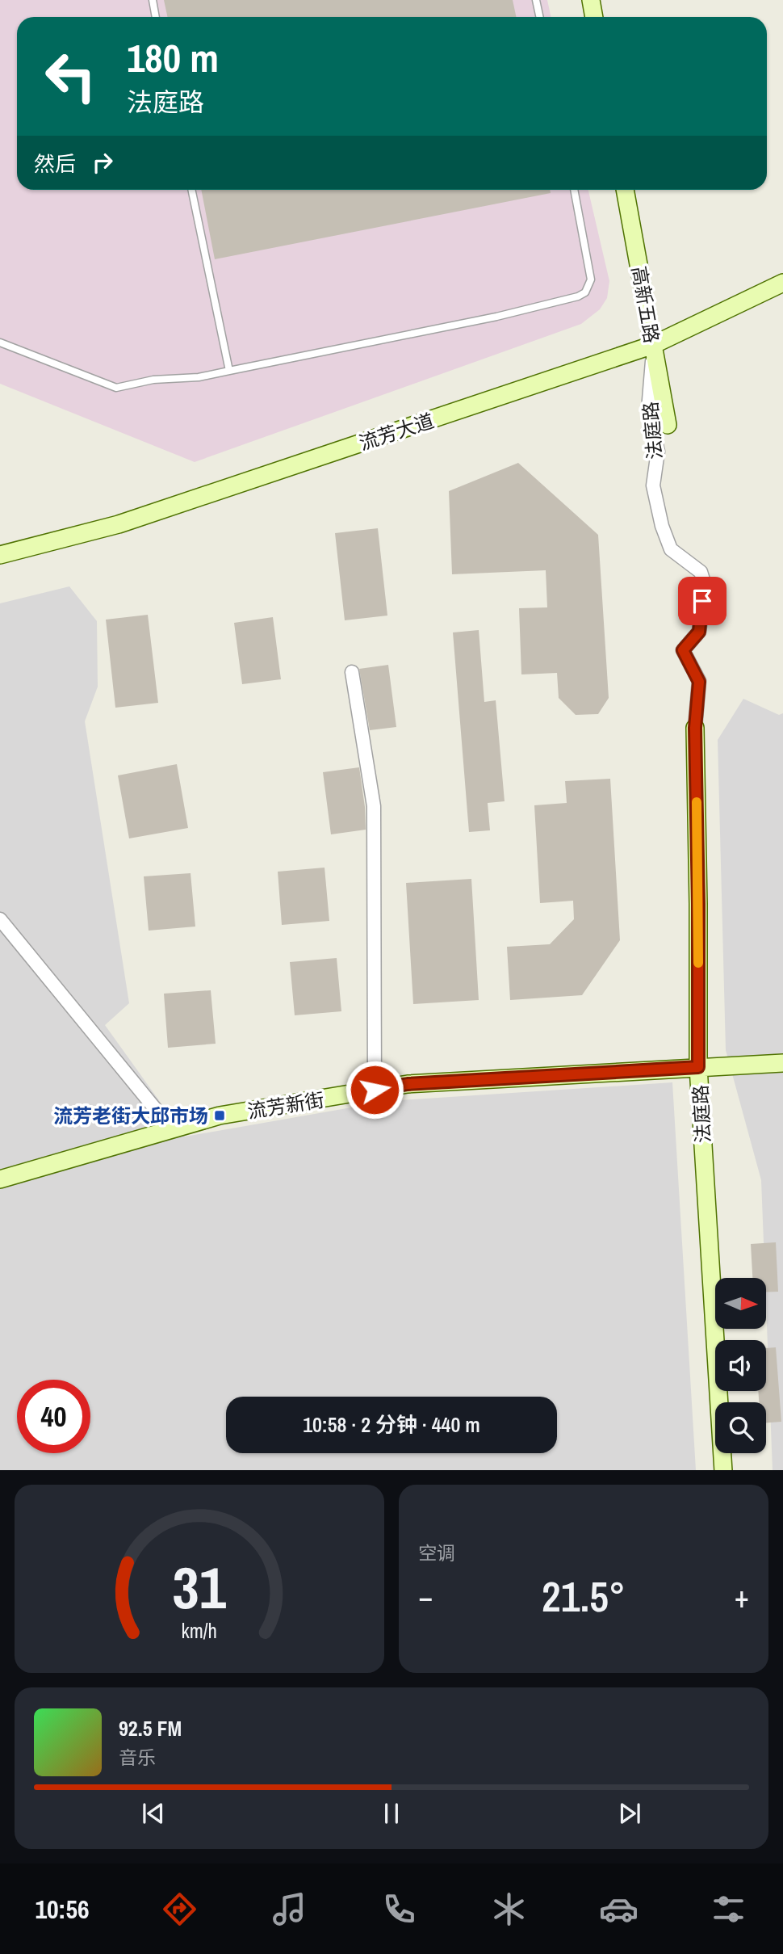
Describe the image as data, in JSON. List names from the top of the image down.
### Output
{
  "streets": {
    "main road": [
      "高新五路",
      "法庭路",
      "流芳大道",
      "流芳新街"
    ]
  },
  "crossings": [
    ["高新五路", "法庭路"],
    ["高新五路", "流芳大道"],
    ["法庭路", "流芳大道"],
    ["法庭路", "流芳新街"]
  ],
  "places": {
    "transit": ["流芳老街大邱市场"]
  },
  "north": "right",
  "page": {
    "turn": ["180 m", "法庭路"],
    "then": "然后",
    "limit": "40",
    "trip": "10:58 · 2 分钟 · 440 m",
    "tile": "空调",
    "heat": ["−", "21.5°", "+"],
    "song": ["92.5 FM", "音乐"],
    "tabs": "10:56",
    "gauge": ["31", "km/h"]
  }
}
